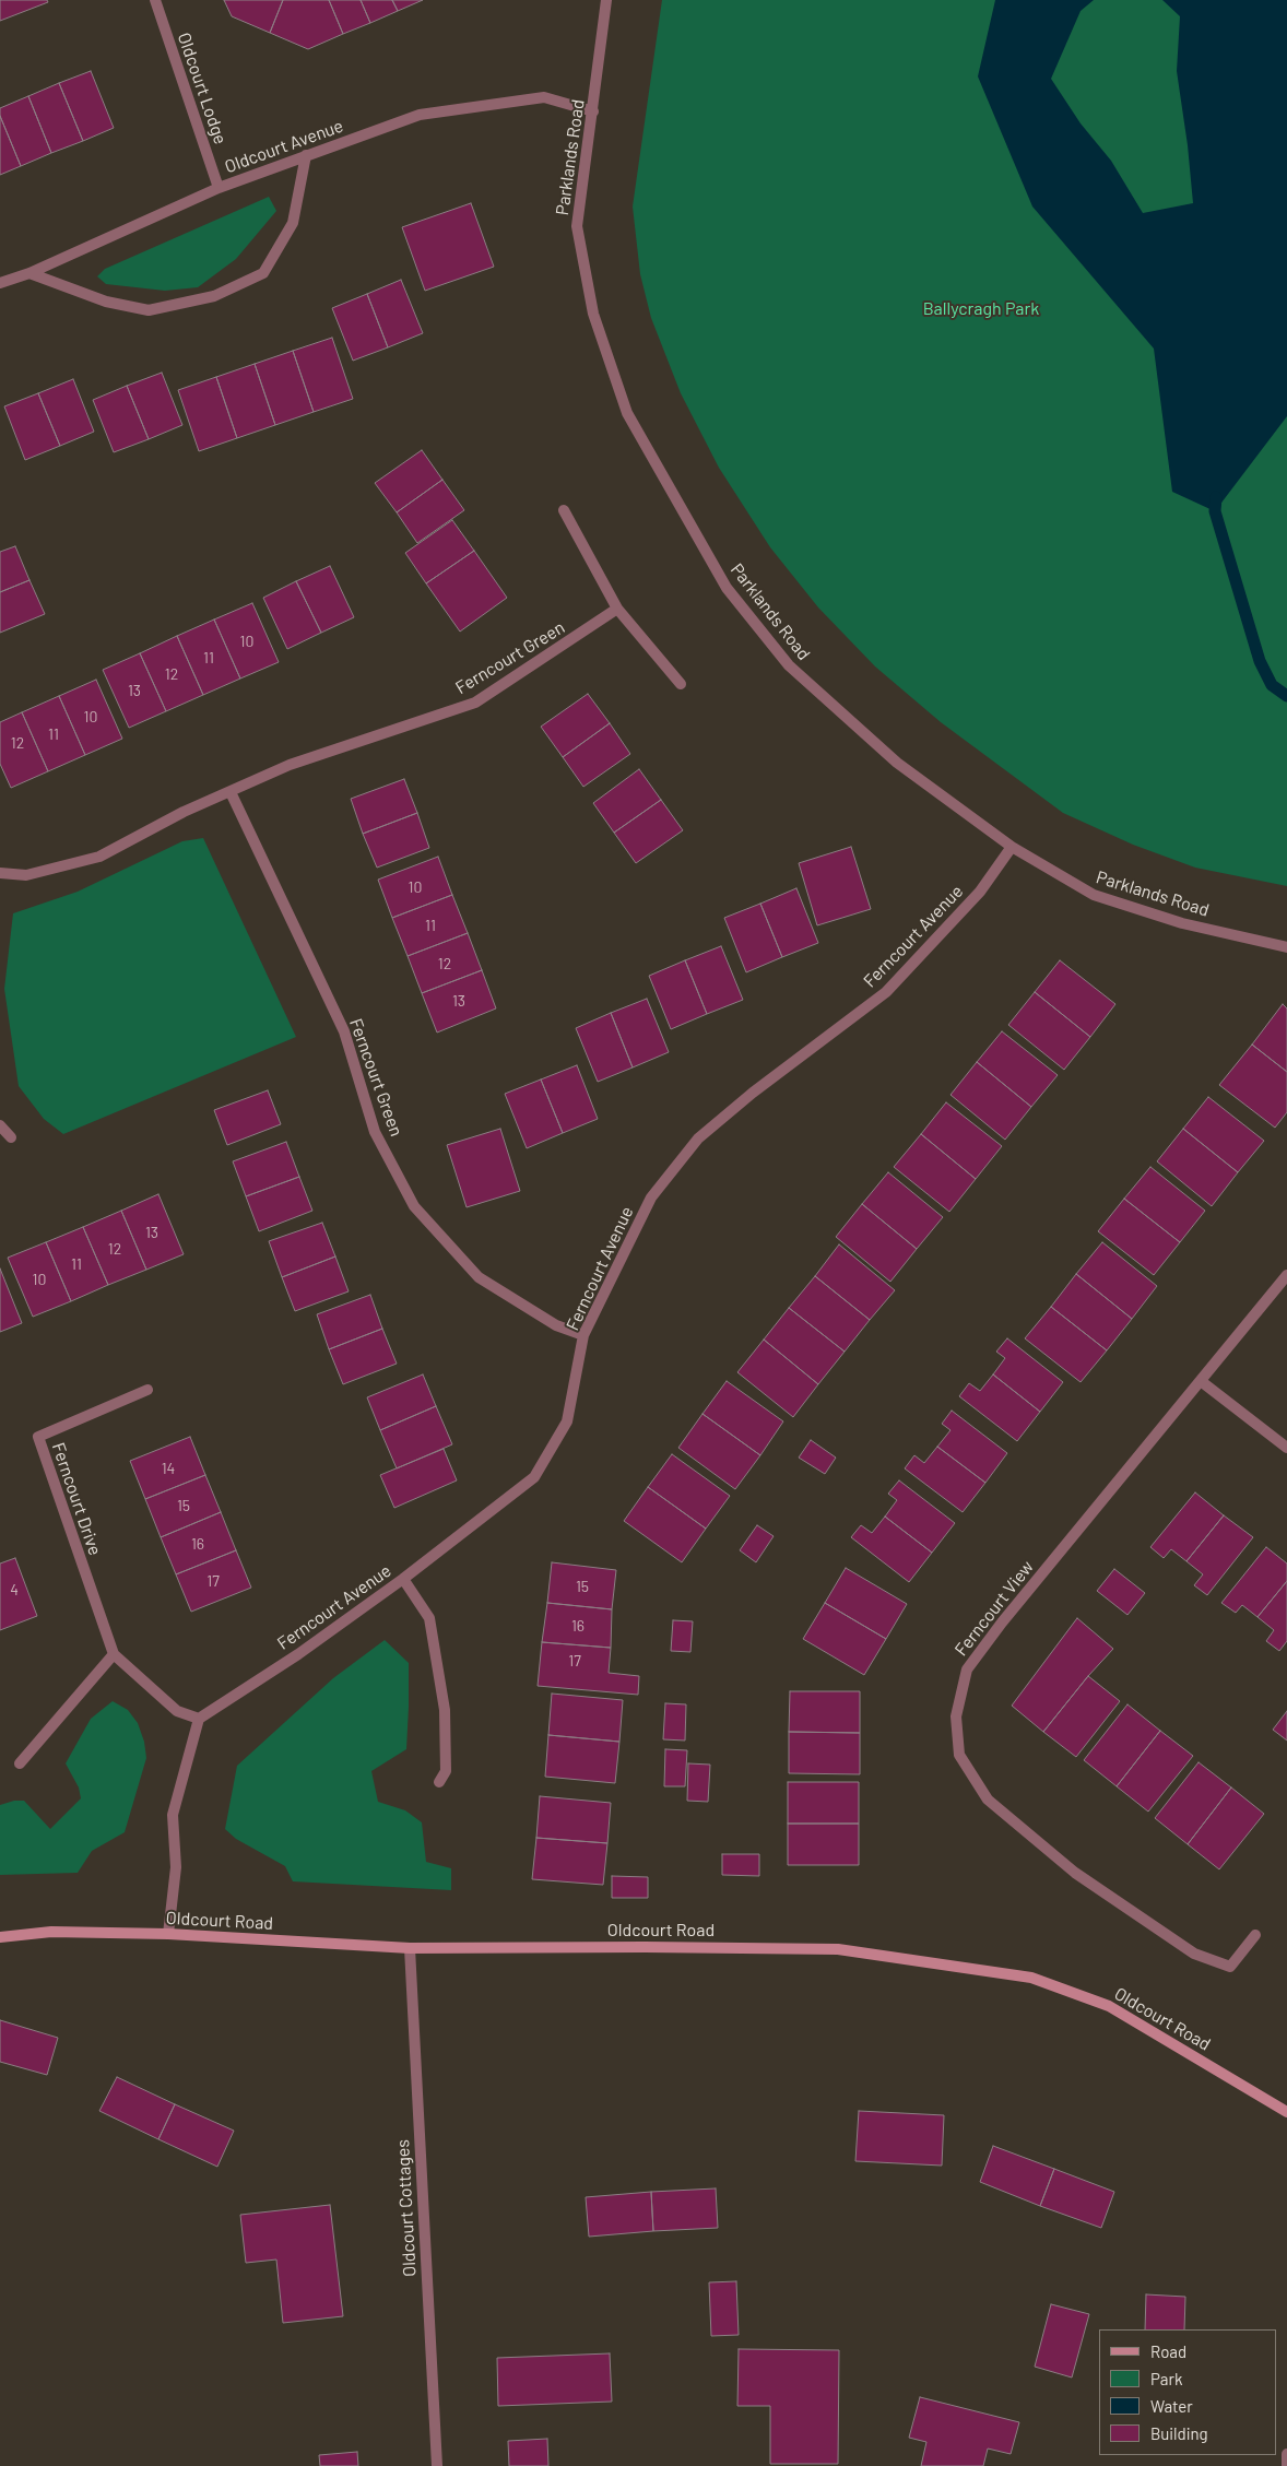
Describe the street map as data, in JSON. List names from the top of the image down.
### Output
{
  "streets": {
    "street": [
      "Oldcourt Lodge",
      "Oldcourt Avenue",
      "Parklands Road",
      "Ferncourt Green",
      "Ferncourt Avenue",
      "Ferncourt Drive",
      "Ferncourt View",
      "Oldcourt Road",
      "Oldcourt Cottages"
    ]
  },
  "crossings": [
    ["Oldcourt Lodge", "Oldcourt Avenue"],
    ["Oldcourt Avenue", "Parklands Road"],
    ["Parklands Road", "Ferncourt Avenue"],
    ["Ferncourt Green", "Ferncourt Avenue"],
    ["Ferncourt Avenue", "Ferncourt Drive"],
    ["Oldcourt Road", "Oldcourt Cottages"]
  ],
  "parks": ["Ballycragh Park"],
  "house_numbers": [
    "10",
    "11",
    "12",
    "13",
    "10",
    "11",
    "12",
    "10",
    "11",
    "12",
    "13",
    "13",
    "12",
    "11",
    "10",
    "14",
    "15",
    "16",
    "17",
    "15",
    "4",
    "16",
    "17"
  ],
  "legend": [
    "Road",
    "Park",
    "Water",
    "Building"
  ]
}
